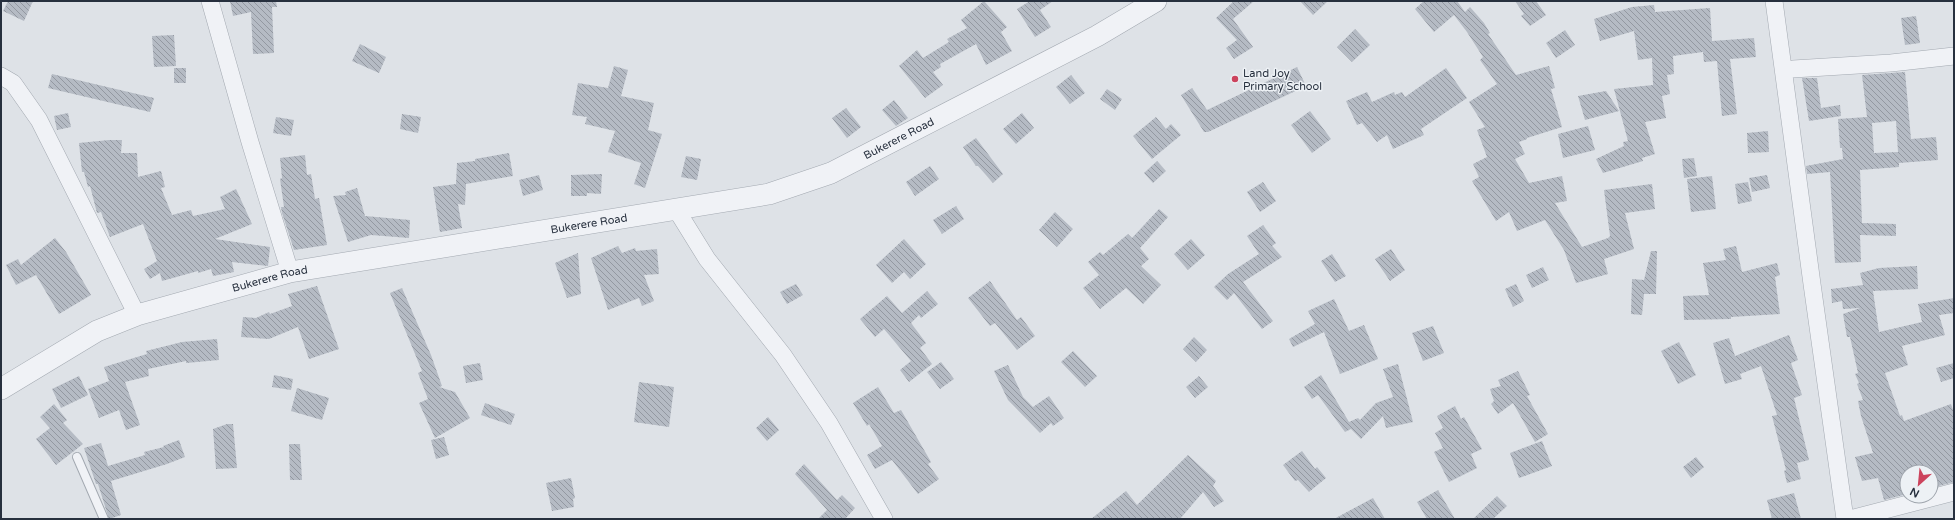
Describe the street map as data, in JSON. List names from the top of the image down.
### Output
{
  "streets": {
    "street": ["Bukerere Road"]
  },
  "places": ["Land Joy Primary School"],
  "north": "bottom left"
}
